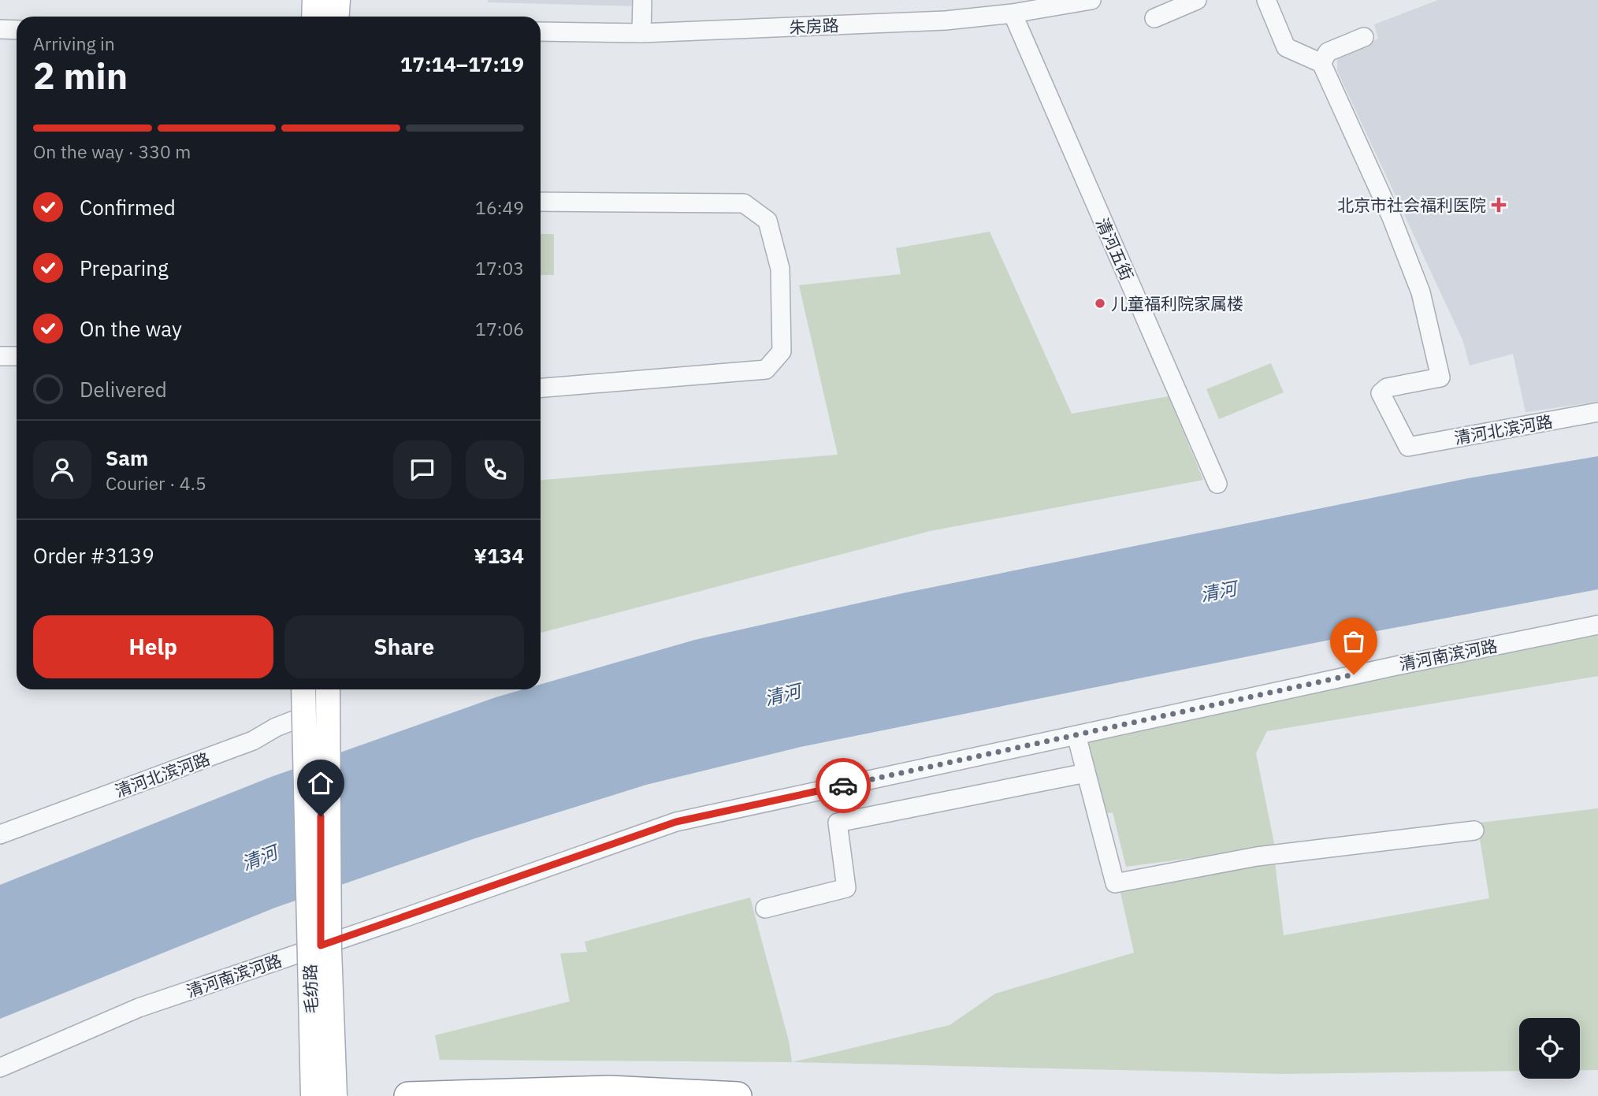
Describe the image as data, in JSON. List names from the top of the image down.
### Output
{
  "streets": {
    "main road": ["毛纺路"],
    "street": [
      "朱房路",
      "清河五街",
      "清河北滨河路",
      "清河南滨河路"
    ]
  },
  "crossings": [
    ["朱房路", "清河五街"]
  ],
  "water": ["清河"],
  "places": {
    "health": ["北京市社会福利医院"],
    "other": ["儿童福利院家属楼"]
  },
  "page": {
    "heading": ["2 min", "Arriving in", "17:14–17:19"],
    "panel": [
      "Sam",
      "Courier · 4.5",
      "Order #3139",
      "¥134"
    ],
    "bar": "On the way · 330 m",
    "list": [
      ["Confirmed", "16:49"],
      ["Preparing", "17:03"],
      ["On the way", "17:06"],
      "Delivered"
    ],
    "buttons": ["Help", "Share"]
  }
}
